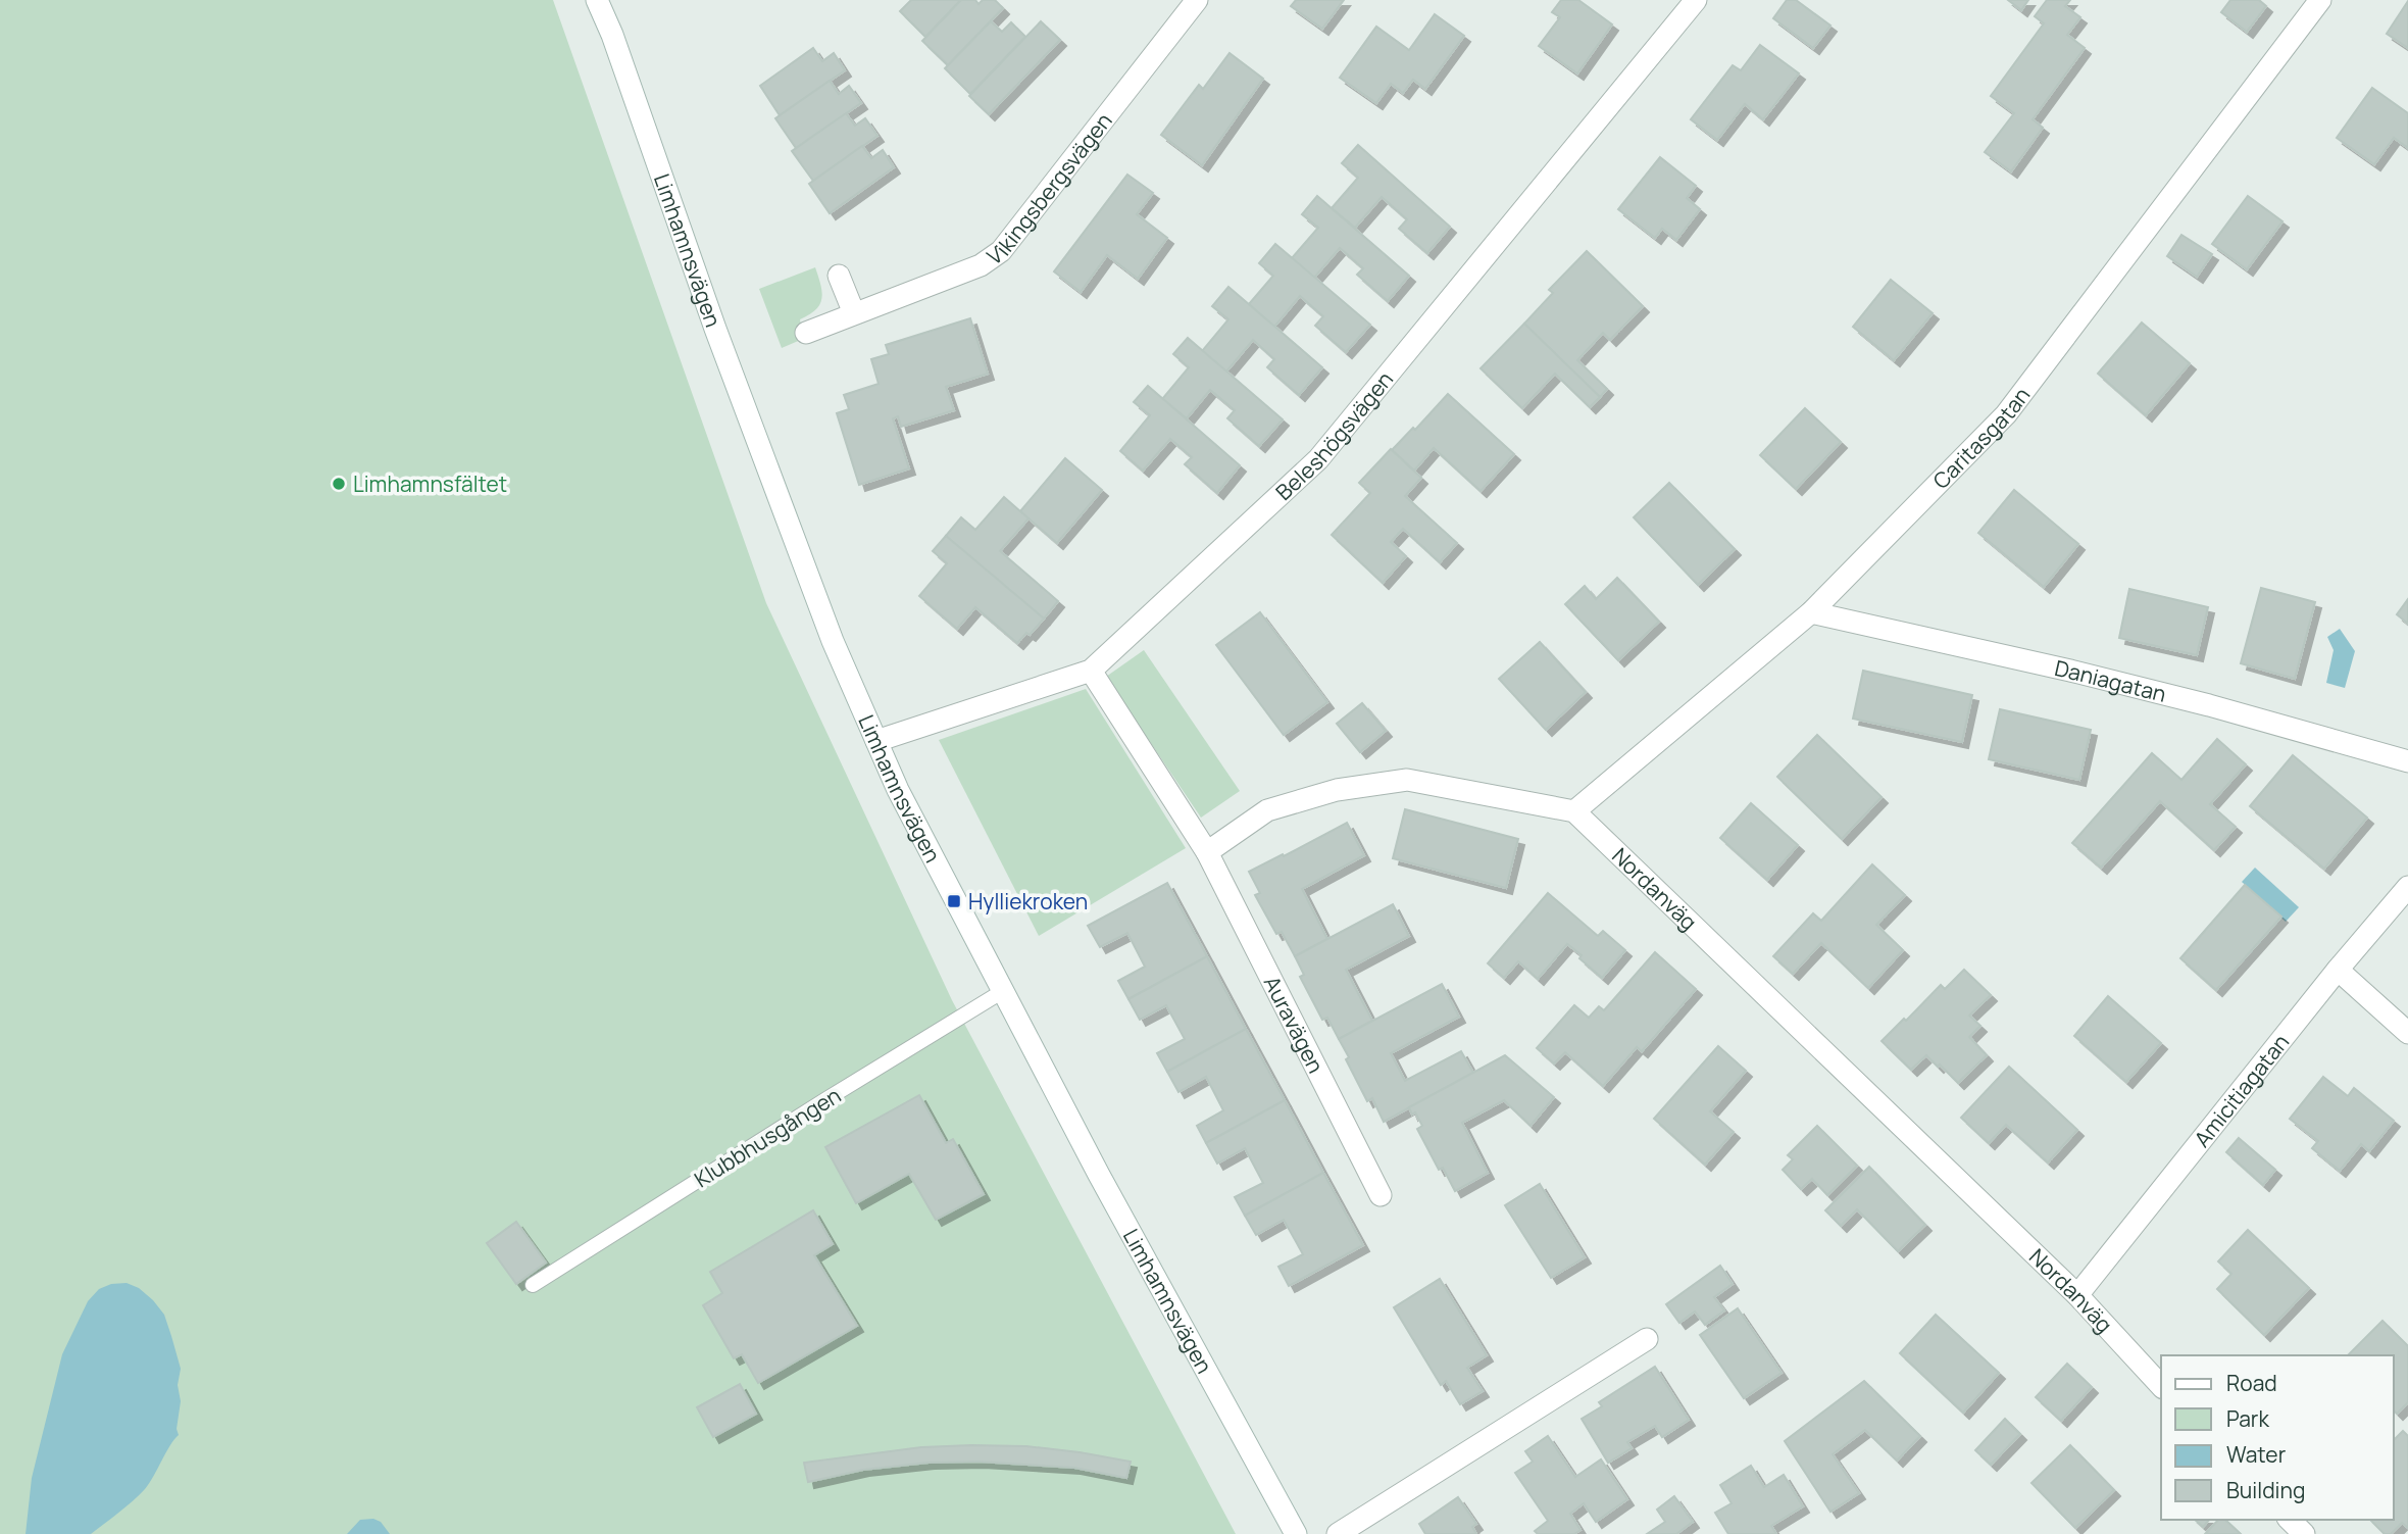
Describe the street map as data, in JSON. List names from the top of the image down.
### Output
{
  "streets": {
    "street": [
      "Vikingsbergsvägen",
      "Limhamnsvägen",
      "Beleshögsvägen",
      "Caritasgatan",
      "Daniagatan",
      "Nordanväg",
      "Auravägen",
      "Amicitiagatan"
    ],
    "lane": ["Klubbhusgången"]
  },
  "crossings": [
    ["Limhamnsvägen", "Beleshögsvägen"],
    ["Limhamnsvägen", "Klubbhusgången"],
    ["Caritasgatan", "Daniagatan"],
    ["Caritasgatan", "Nordanväg"],
    ["Nordanväg", "Amicitiagatan"]
  ],
  "places": {
    "other": ["Limhamnsfältet"],
    "transit": ["Hylliekroken"]
  },
  "legend": [
    "Road",
    "Park",
    "Water",
    "Building"
  ]
}
